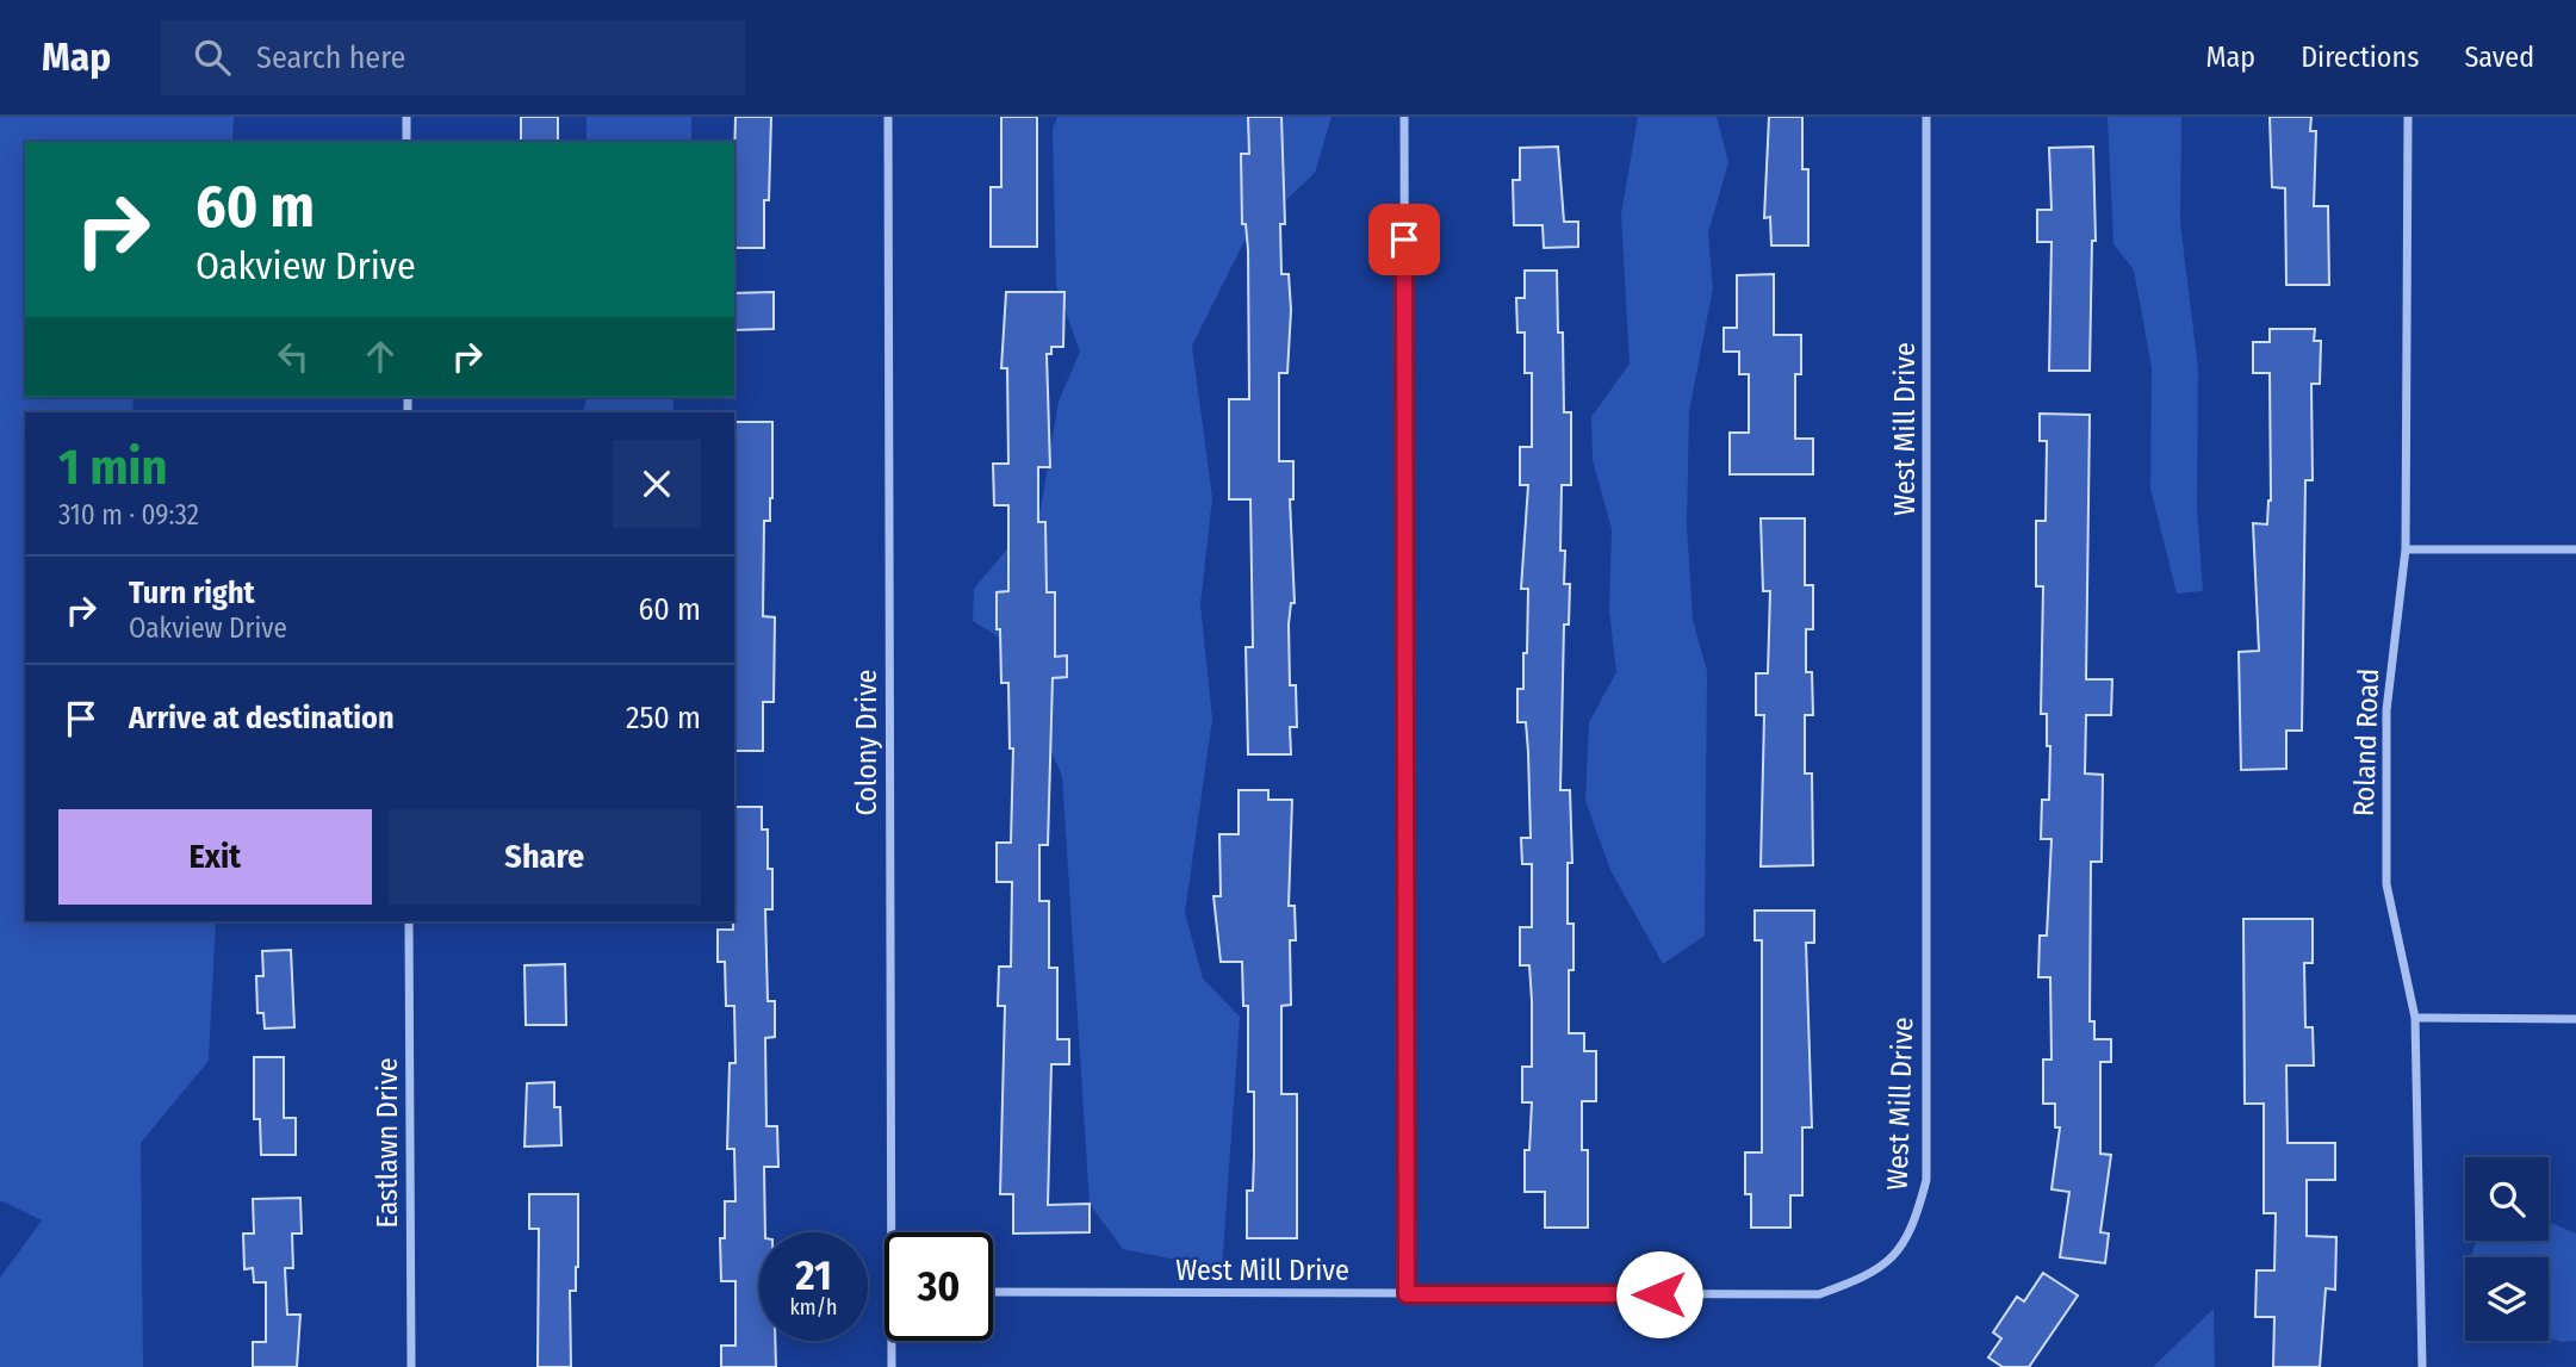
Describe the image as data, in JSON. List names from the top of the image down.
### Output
{
  "streets": {
    "street": [
      "West Mill Drive",
      "Colony Drive",
      "Roland Road",
      "Eastlawn Drive"
    ]
  },
  "page": {
    "header": "Map",
    "search": "Search here",
    "nav": ["Map", "Directions", "Saved"],
    "turn": ["60 m", "Oakview Drive"],
    "heading": ["1 min", "310 m · 09:32"],
    "list": [
      {
        "name": "Turn right",
        "note": "Oakview Drive",
        "value": "60 m"
      },
      {
        "name": "Arrive at destination",
        "value": "250 m"
      }
    ],
    "buttons": ["Exit", "Share"],
    "speed": "21 km/h",
    "limit": "30"
  }
}
